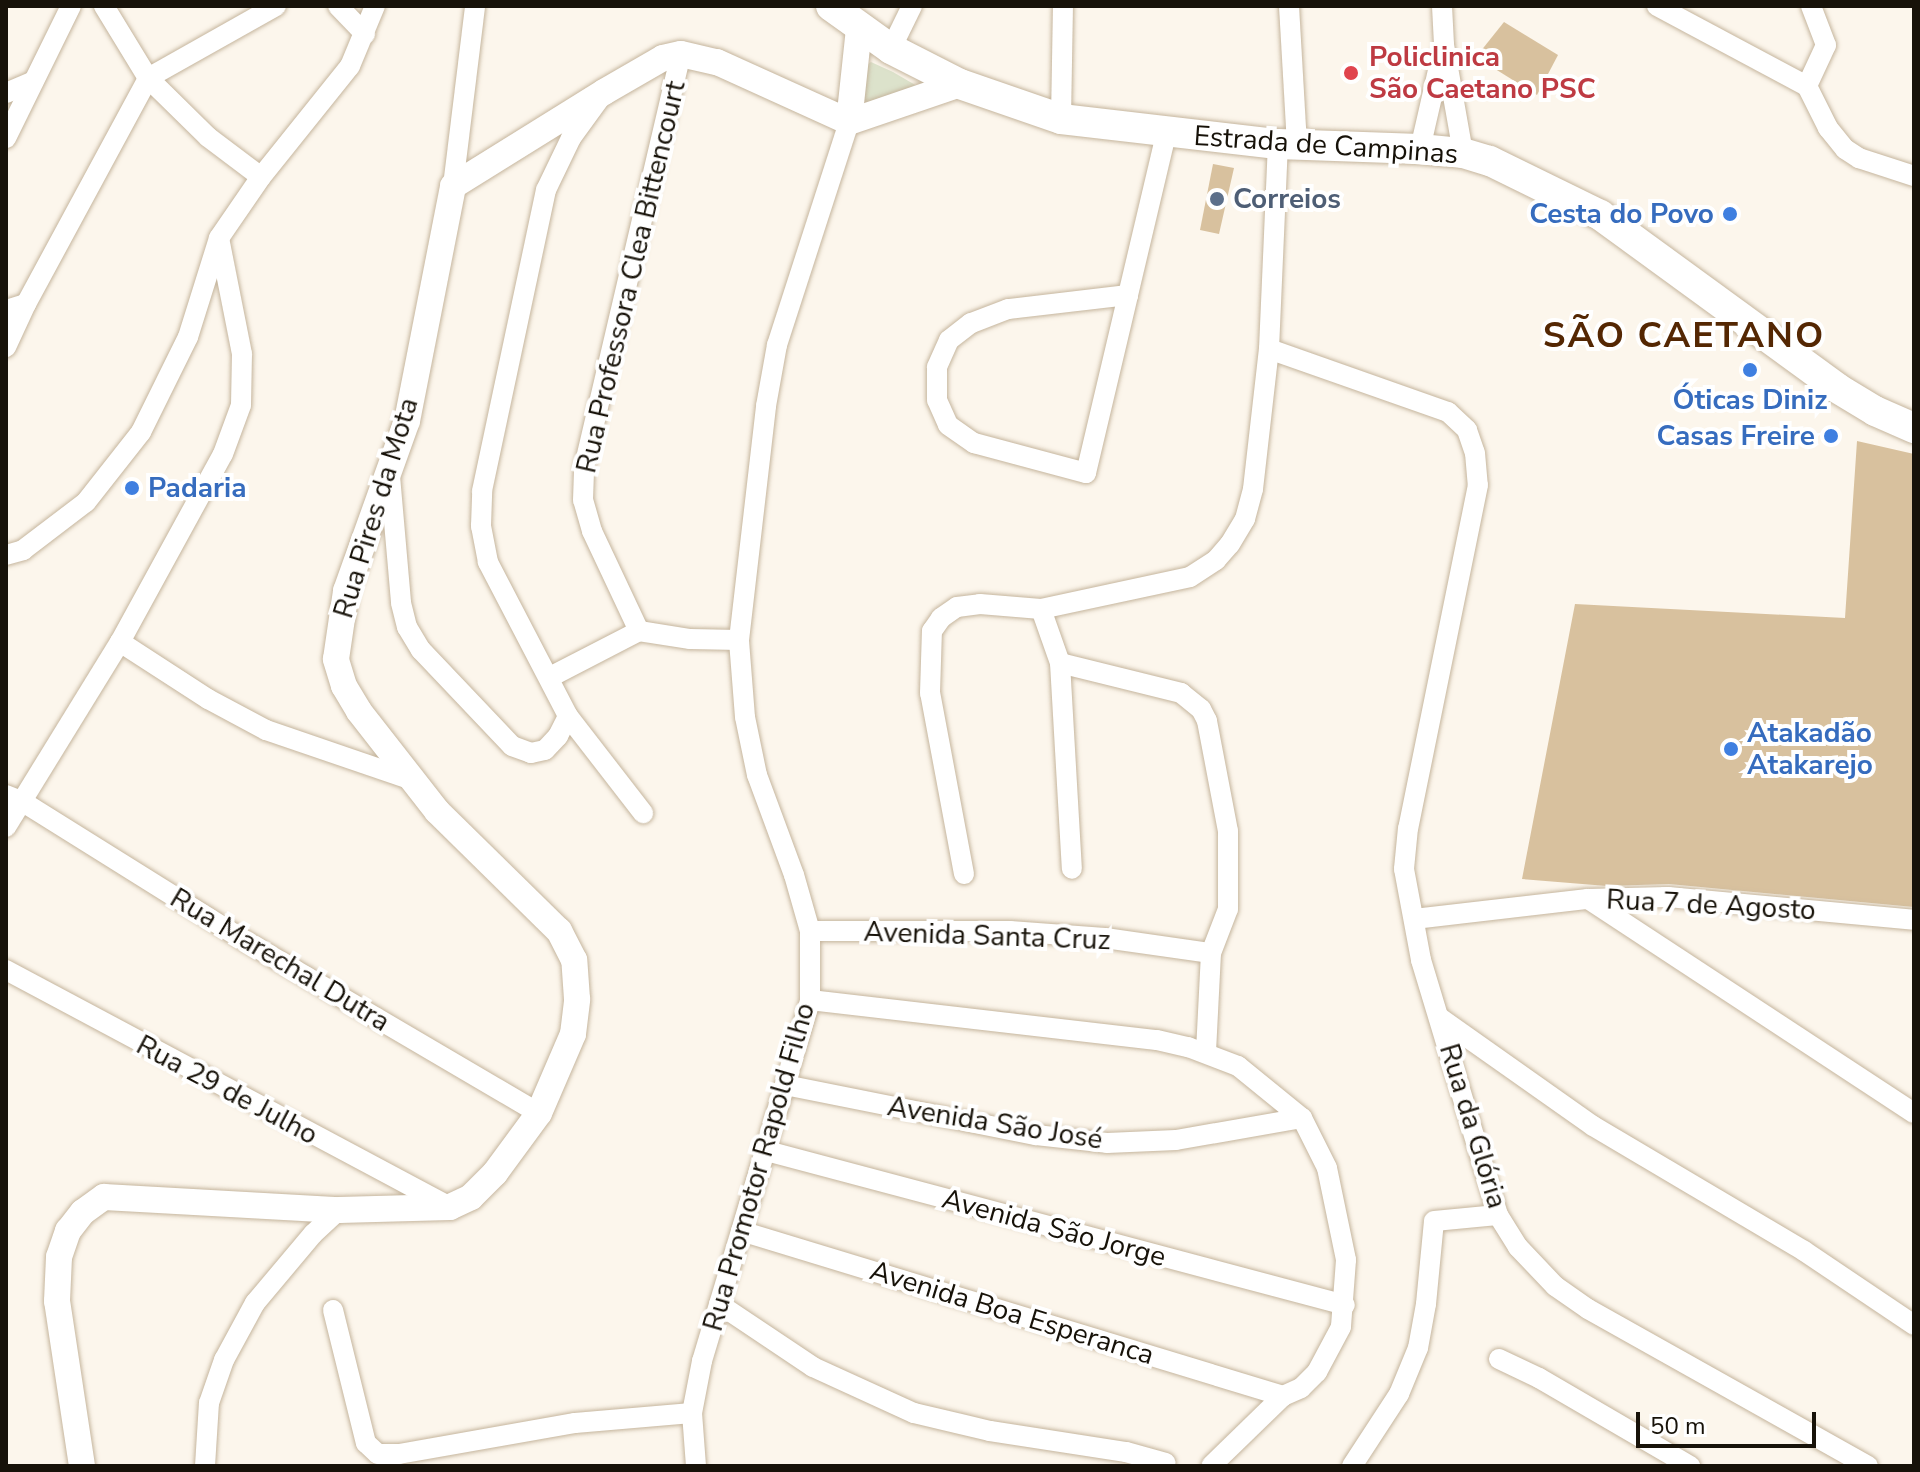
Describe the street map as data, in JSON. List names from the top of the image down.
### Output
{
  "streets": {
    "main road": ["Estrada de Campinas"],
    "street": [
      "Rua Professora Clea Bittencourt",
      "Rua Pires da Mota",
      "Rua 7 de Agosto",
      "Avenida Santa Cruz",
      "Rua Marechal Dutra",
      "Rua 29 de Julho",
      "Avenida São José",
      "Rua da Glória",
      "Rua Promotor Rapold Filho",
      "Avenida São Jorge",
      "Avenida Boa Esperanca"
    ]
  },
  "crossings": [
    ["Estrada de Campinas", "Rua Promotor Rapold Filho"],
    ["Rua Pires da Mota", "Rua Marechal Dutra"],
    ["Rua Pires da Mota", "Rua 29 de Julho"],
    ["Rua 7 de Agosto", "Rua da Glória"],
    ["Avenida Santa Cruz", "Rua Promotor Rapold Filho"],
    ["Avenida São José", "Rua Promotor Rapold Filho"],
    ["Rua Promotor Rapold Filho", "Avenida São Jorge"],
    ["Rua Promotor Rapold Filho", "Avenida Boa Esperanca"]
  ],
  "districts": ["SÃO CAETANO"],
  "places": [
    "Policlinica São Caetano PSC",
    "Correios",
    "Cesta do Povo",
    "Óticas Diniz",
    "Casas Freire",
    "Padaria",
    "Atakadão Atakarejo"
  ],
  "scale_bar": "50 m"
}
